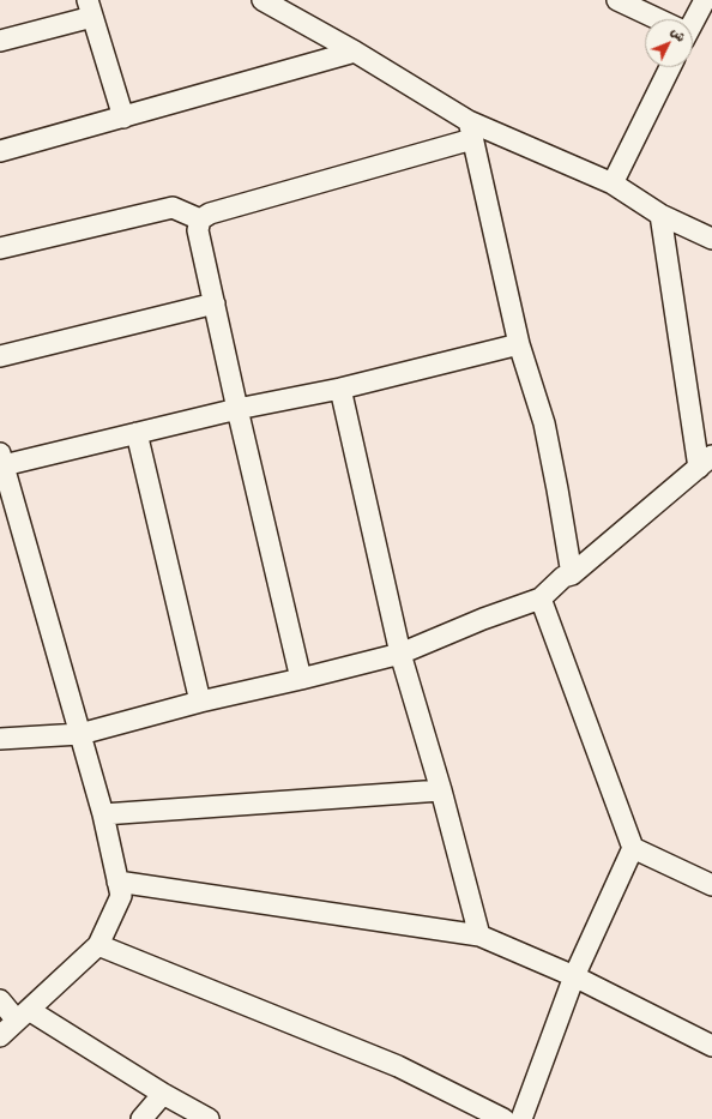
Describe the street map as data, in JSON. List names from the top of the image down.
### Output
{
  "north": "top right"
}
